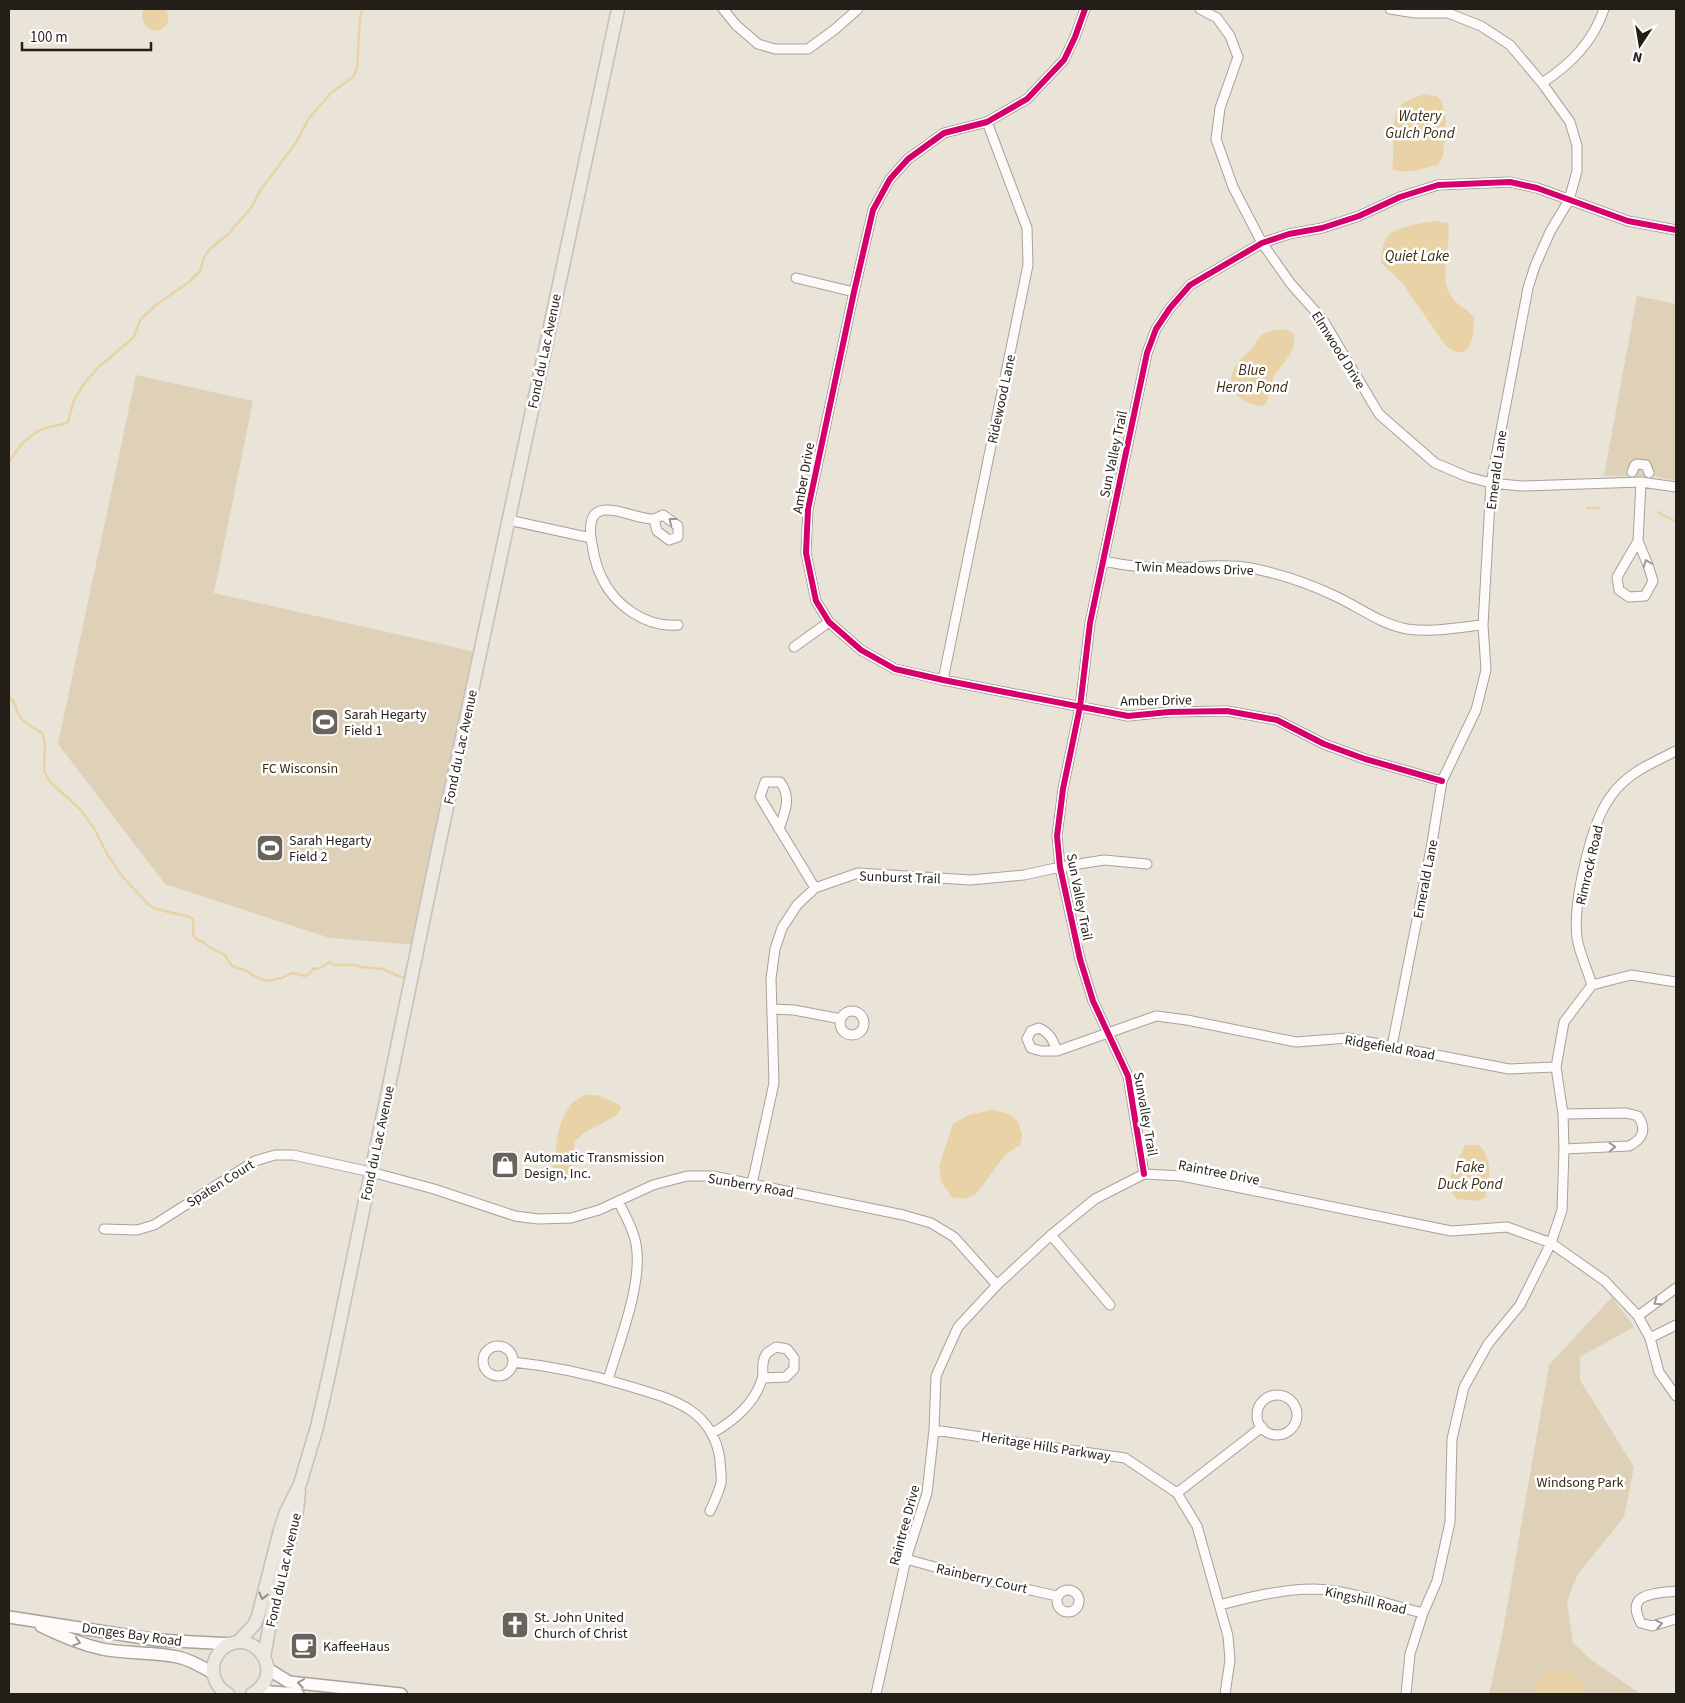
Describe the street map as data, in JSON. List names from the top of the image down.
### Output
{
  "streets": {
    "main road": ["Fond du Lac Avenue"],
    "street": [
      "Elmwood Drive",
      "Ridewood Lane",
      "Sun Valley Trail",
      "Emerald Lane",
      "Amber Drive",
      "Twin Meadows Drive",
      "Rimrock Road",
      "Sunburst Trail",
      "Ridgefield Road",
      "Sunvalley Trail",
      "Raintree Drive",
      "Spaten Court",
      "Sunberry Road",
      "Heritage Hills Parkway",
      "Rainberry Court",
      "Kingshill Road",
      "Donges Bay Road"
    ]
  },
  "crossings": [
    ["Elmwood Drive", "Sun Valley Trail"],
    ["Elmwood Drive", "Emerald Lane"],
    ["Fond du Lac Avenue", "Spaten Court"],
    ["Fond du Lac Avenue", "Sunberry Road"],
    ["Fond du Lac Avenue", "Donges Bay Road"],
    ["Ridewood Lane", "Amber Drive"],
    ["Sun Valley Trail", "Emerald Lane"],
    ["Sun Valley Trail", "Amber Drive"],
    ["Sun Valley Trail", "Twin Meadows Drive"],
    ["Sun Valley Trail", "Sunburst Trail"],
    ["Sun Valley Trail", "Ridgefield Road"],
    ["Sun Valley Trail", "Sunvalley Trail"],
    ["Emerald Lane", "Amber Drive"],
    ["Emerald Lane", "Twin Meadows Drive"],
    ["Emerald Lane", "Ridgefield Road"],
    ["Sunburst Trail", "Sunberry Road"],
    ["Ridgefield Road", "Sunvalley Trail"],
    ["Sunvalley Trail", "Raintree Drive"],
    ["Raintree Drive", "Sunberry Road"],
    ["Raintree Drive", "Heritage Hills Parkway"],
    ["Raintree Drive", "Rainberry Court"],
    ["Spaten Court", "Sunberry Road"],
    ["Heritage Hills Parkway", "Kingshill Road"]
  ],
  "water": [
    "Watery Gulch Pond",
    "Quiet Lake",
    "Blue Heron Pond",
    "Fake Duck Pond"
  ],
  "parks": ["FC Wisconsin", "Windsong Park"],
  "places": {
    "sports": ["Sarah Hegarty Field 1", "Sarah Hegarty Field 2"],
    "shop": ["Automatic Transmission Design, Inc."],
    "church": ["St. John United Church of Christ"],
    "cafe": ["KaffeeHaus"]
  },
  "scale_bar": "100 m",
  "north": "bottom"
}
